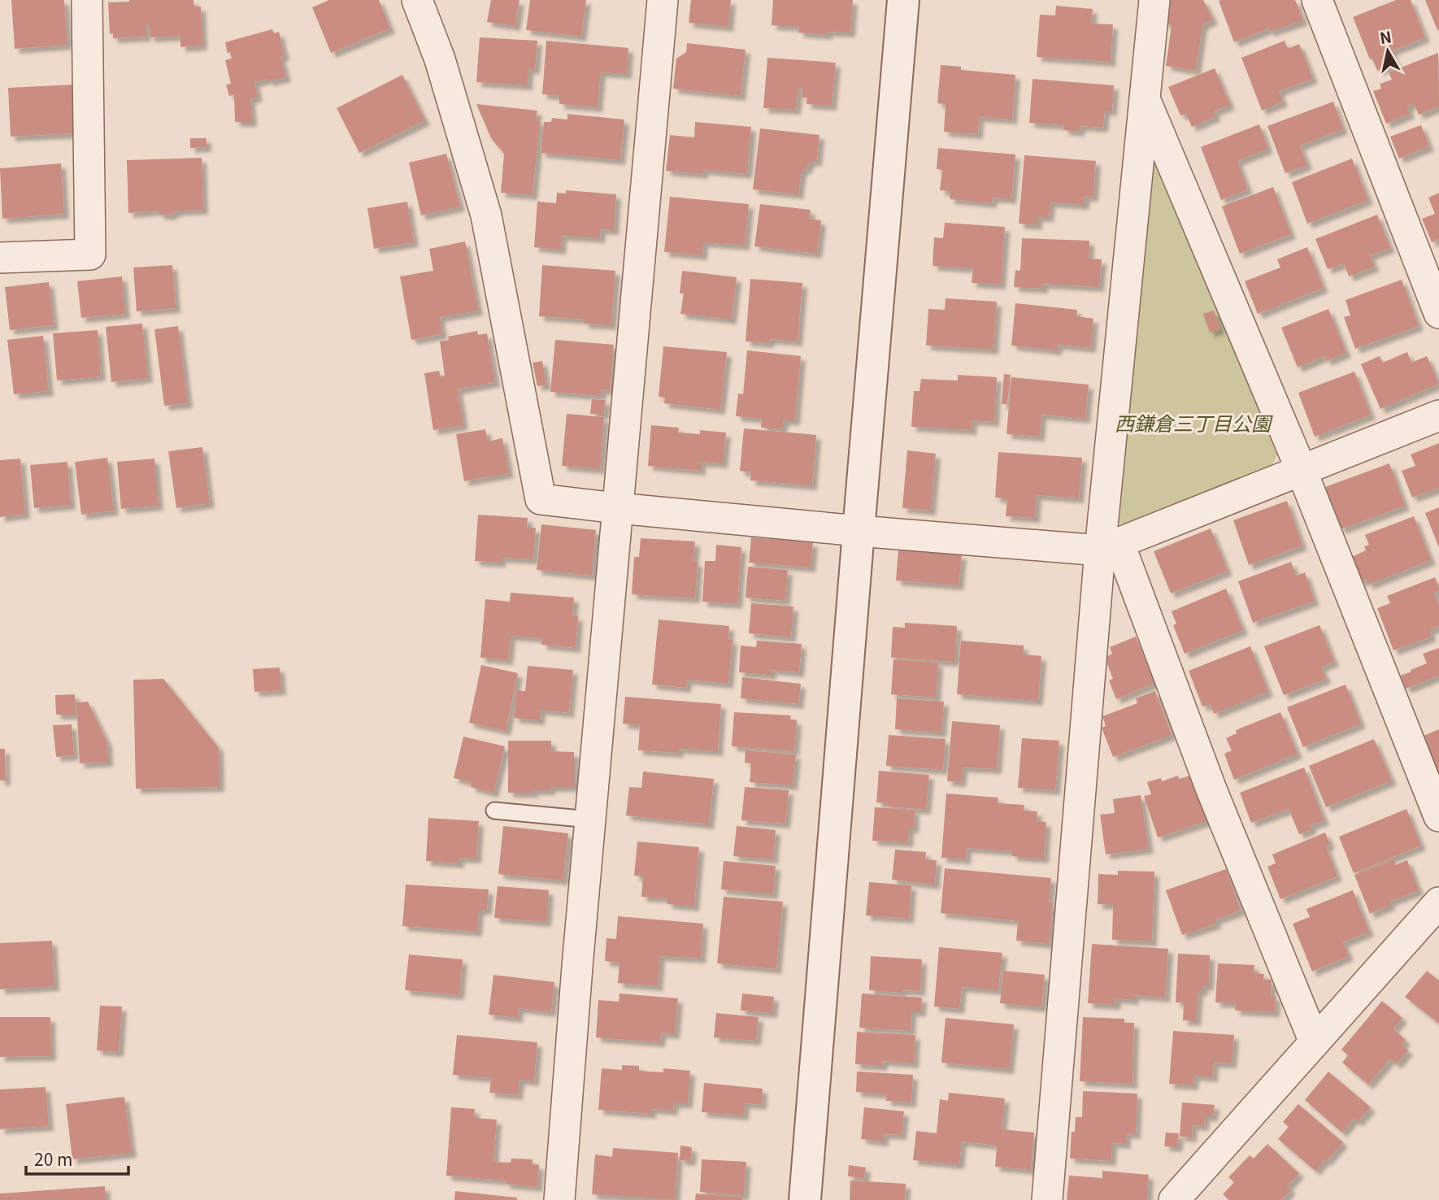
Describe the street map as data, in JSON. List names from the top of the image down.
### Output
{
  "parks": ["西鎌倉三丁目公園"],
  "scale_bar": "20 m",
  "north": "top"
}
